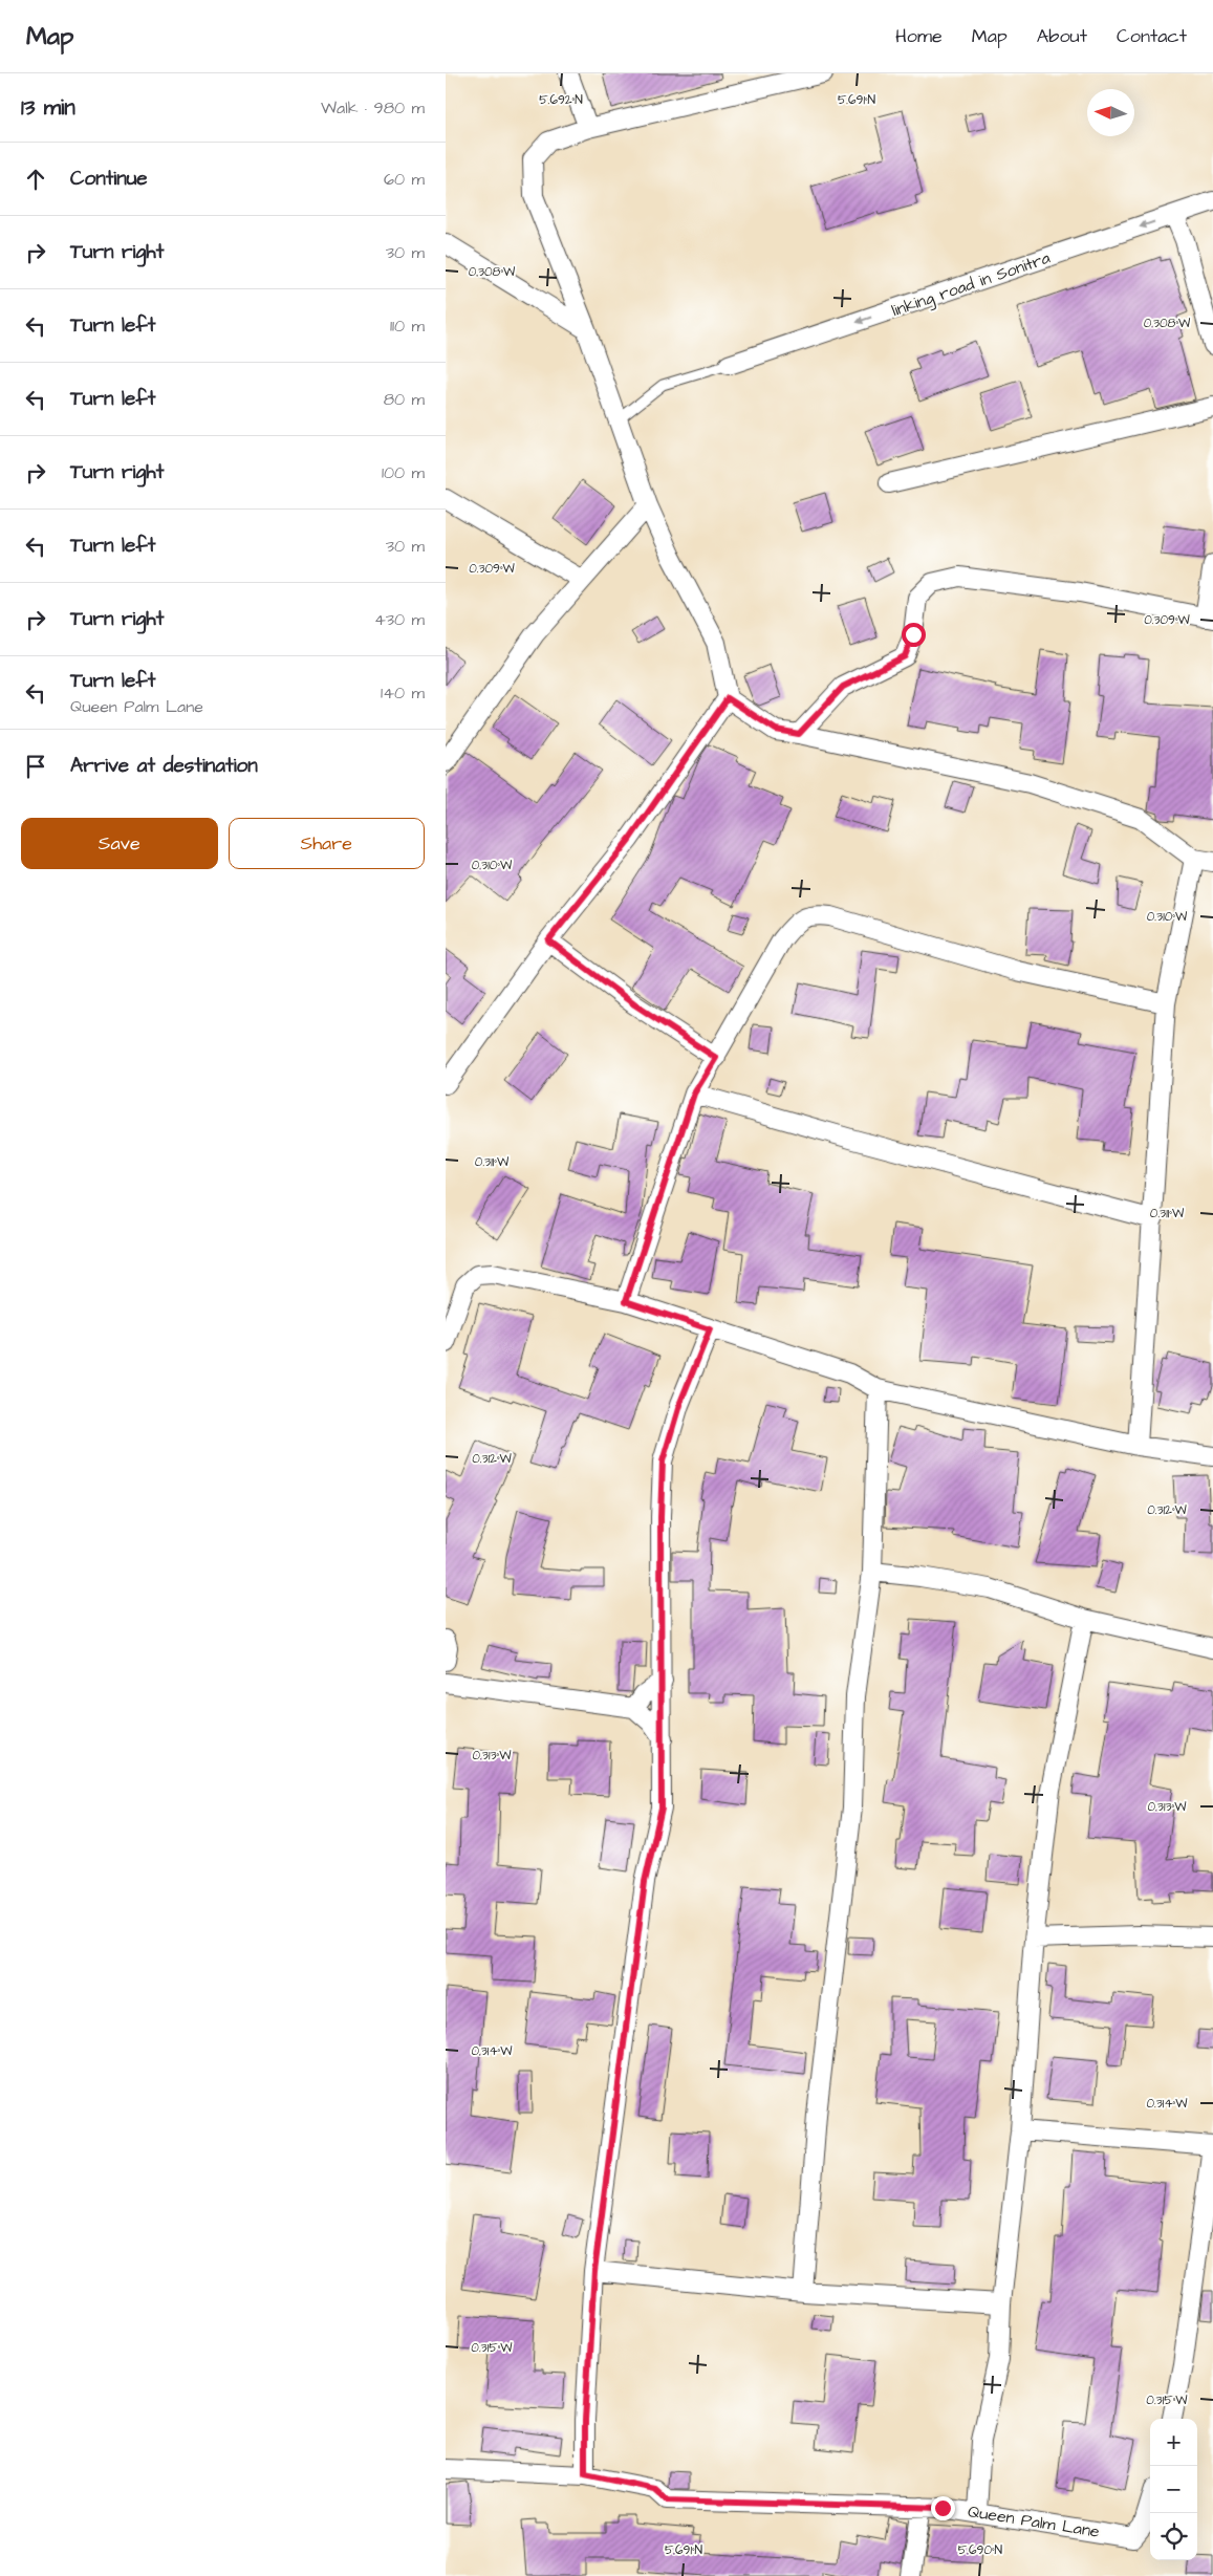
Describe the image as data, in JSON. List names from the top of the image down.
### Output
{
  "streets": {
    "street": ["linking road in Sonitra", "Queen Palm Lane"]
  },
  "one_way": ["linking road in Sonitra"],
  "north": "left",
  "page": {
    "header": "Map",
    "nav": [
      "Home",
      "Map",
      "About",
      "Contact"
    ],
    "heading": ["13 min", "Walk · 980 m"],
    "list": [
      ["Continue", "60 m"],
      ["Turn right", "30 m"],
      ["Turn left", "110 m"],
      ["Turn left", "80 m"],
      ["Turn right", "100 m"],
      ["Turn left", "30 m"],
      ["Turn right", "430 m"],
      ["Turn left", "Queen Palm Lane", "140 m"],
      "Arrive at destination"
    ],
    "buttons": ["Save", "Share"],
    "map_buttons": ["+", "−"]
  },
  "coordinates": [
    "5.692°N",
    "5.691°N",
    "0.308°W",
    "0.309°W",
    "0.310°W",
    "0.311°W",
    "0.312°W",
    "0.313°W",
    "0.314°W",
    "0.315°W",
    "5.690°N"
  ]
}
